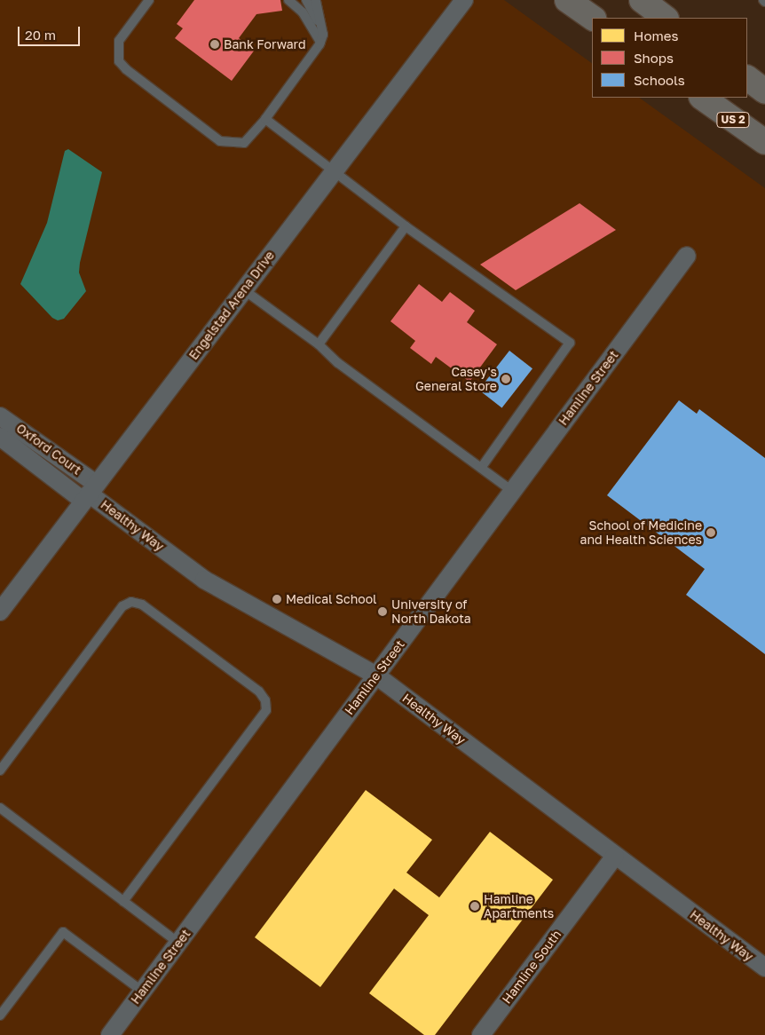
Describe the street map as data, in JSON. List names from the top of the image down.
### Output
{
  "streets": {
    "highway": ["US 2"],
    "street": [
      "Engelstad Arena Drive",
      "Hamline Street",
      "Oxford Court",
      "Healthy Way",
      "Hamline South"
    ]
  },
  "crossings": [
    ["Engelstad Arena Drive", "Oxford Court"],
    ["Engelstad Arena Drive", "Healthy Way"],
    ["Hamline Street", "Healthy Way"],
    ["Oxford Court", "Healthy Way"],
    ["Healthy Way", "Hamline South"]
  ],
  "places": [
    "Bank Forward",
    "Casey's General Store",
    "School of Medicine and Health Sciences",
    "Medical School",
    "University of North Dakota",
    "Hamline Apartments"
  ],
  "legend": ["Homes", "Shops", "Schools"],
  "scale_bar": "20 m"
}
